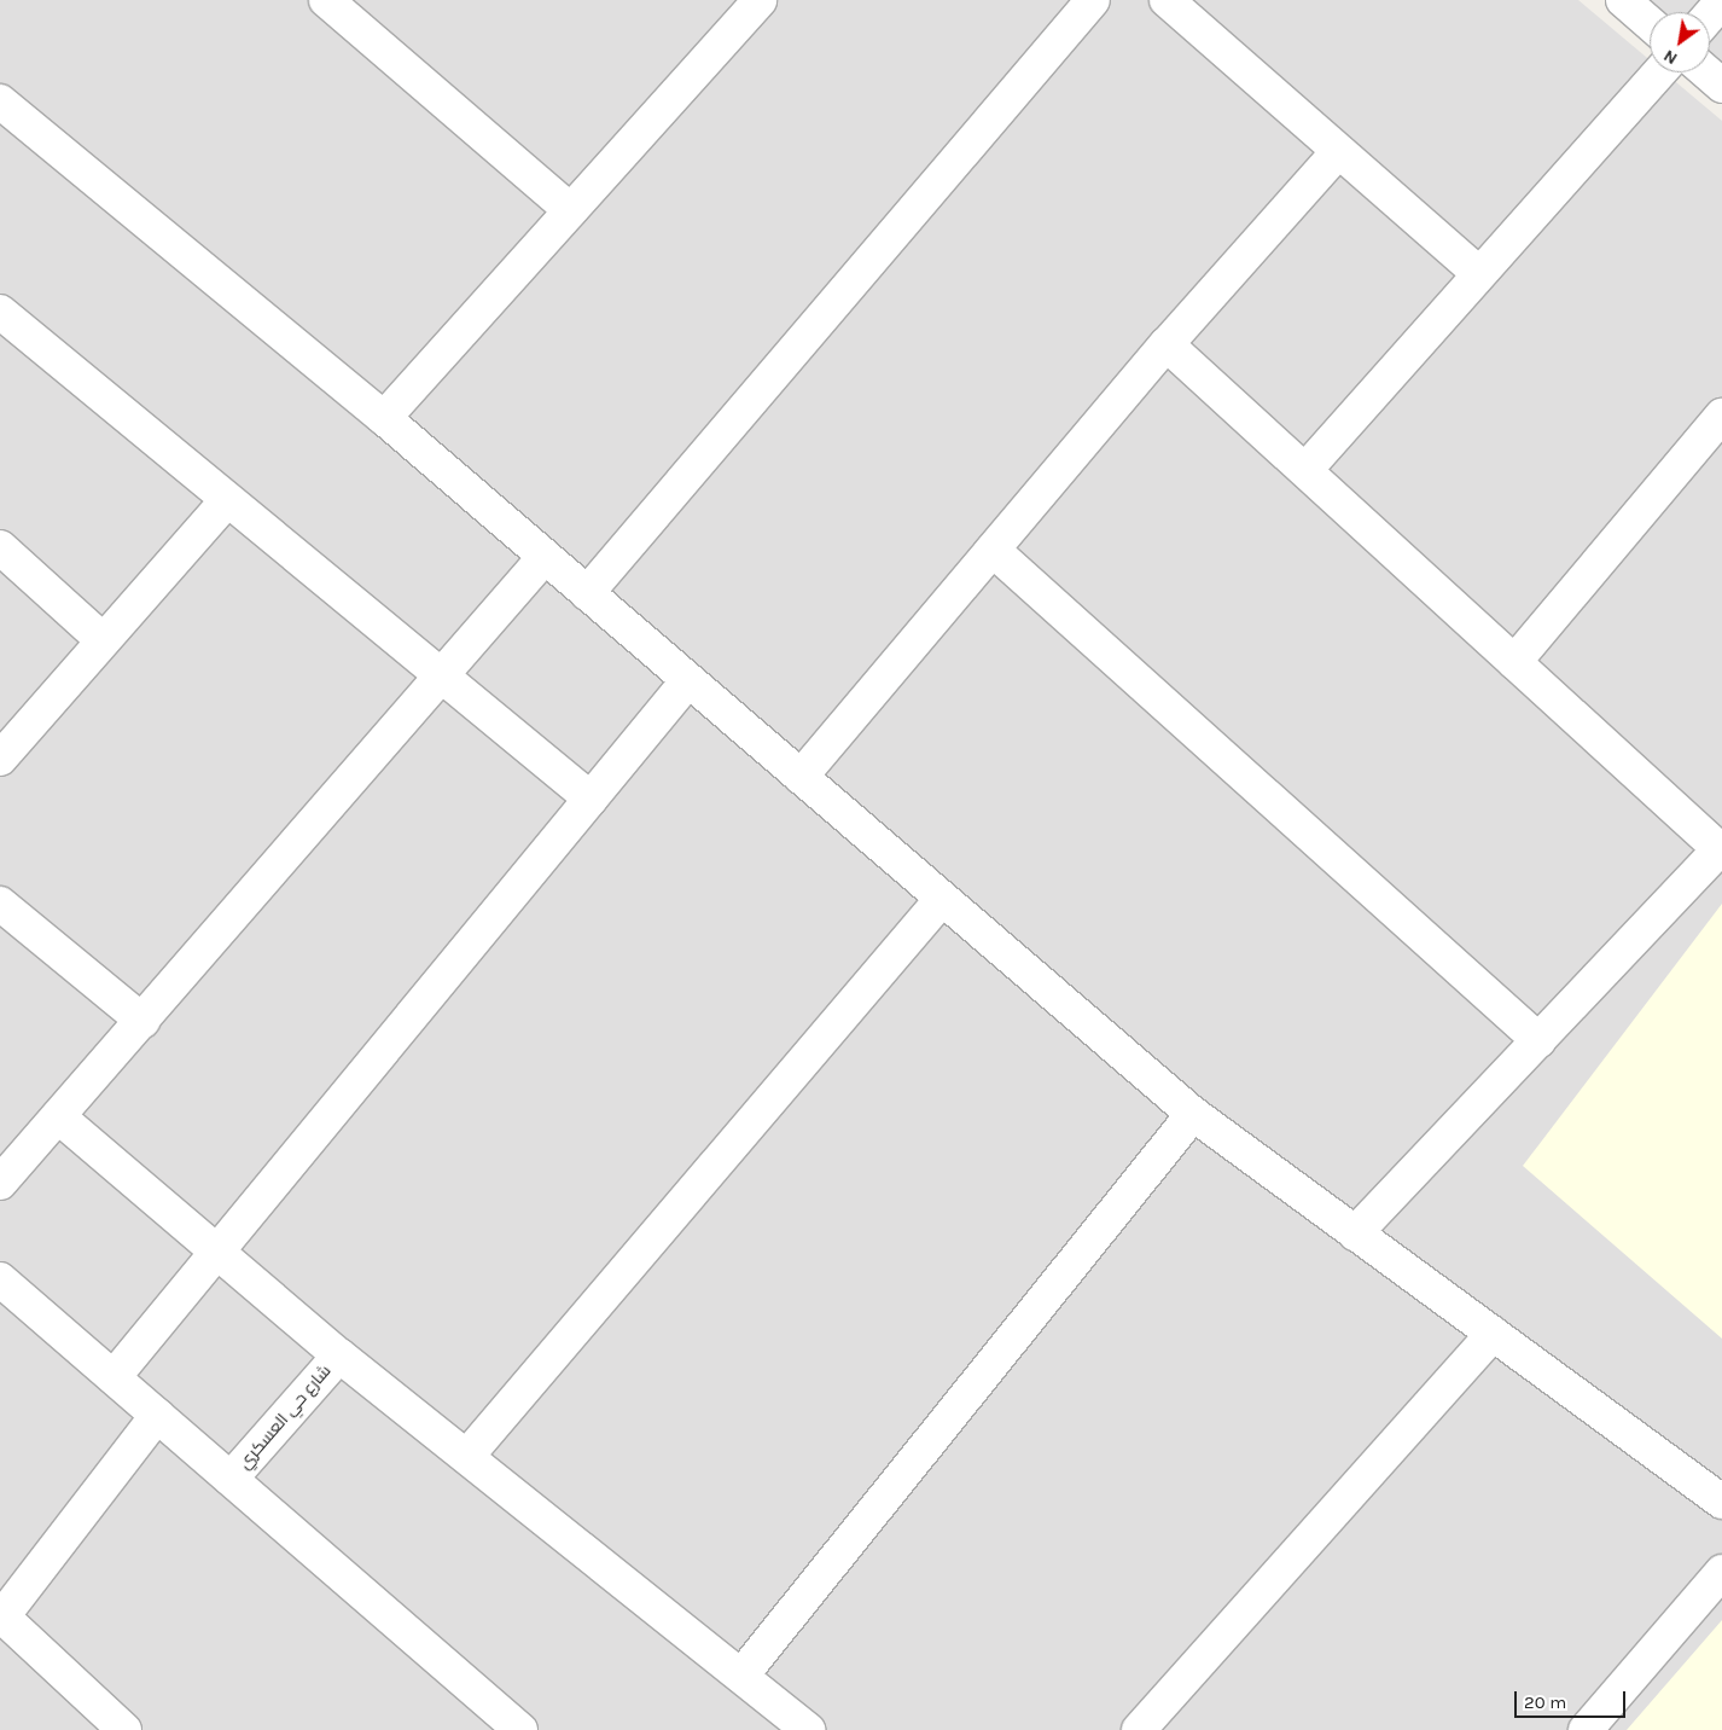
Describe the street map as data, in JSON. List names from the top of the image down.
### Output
{
  "streets": {
    "street": ["شارع حي العسكري"]
  },
  "scale_bar": "20 m",
  "north": "bottom left"
}
